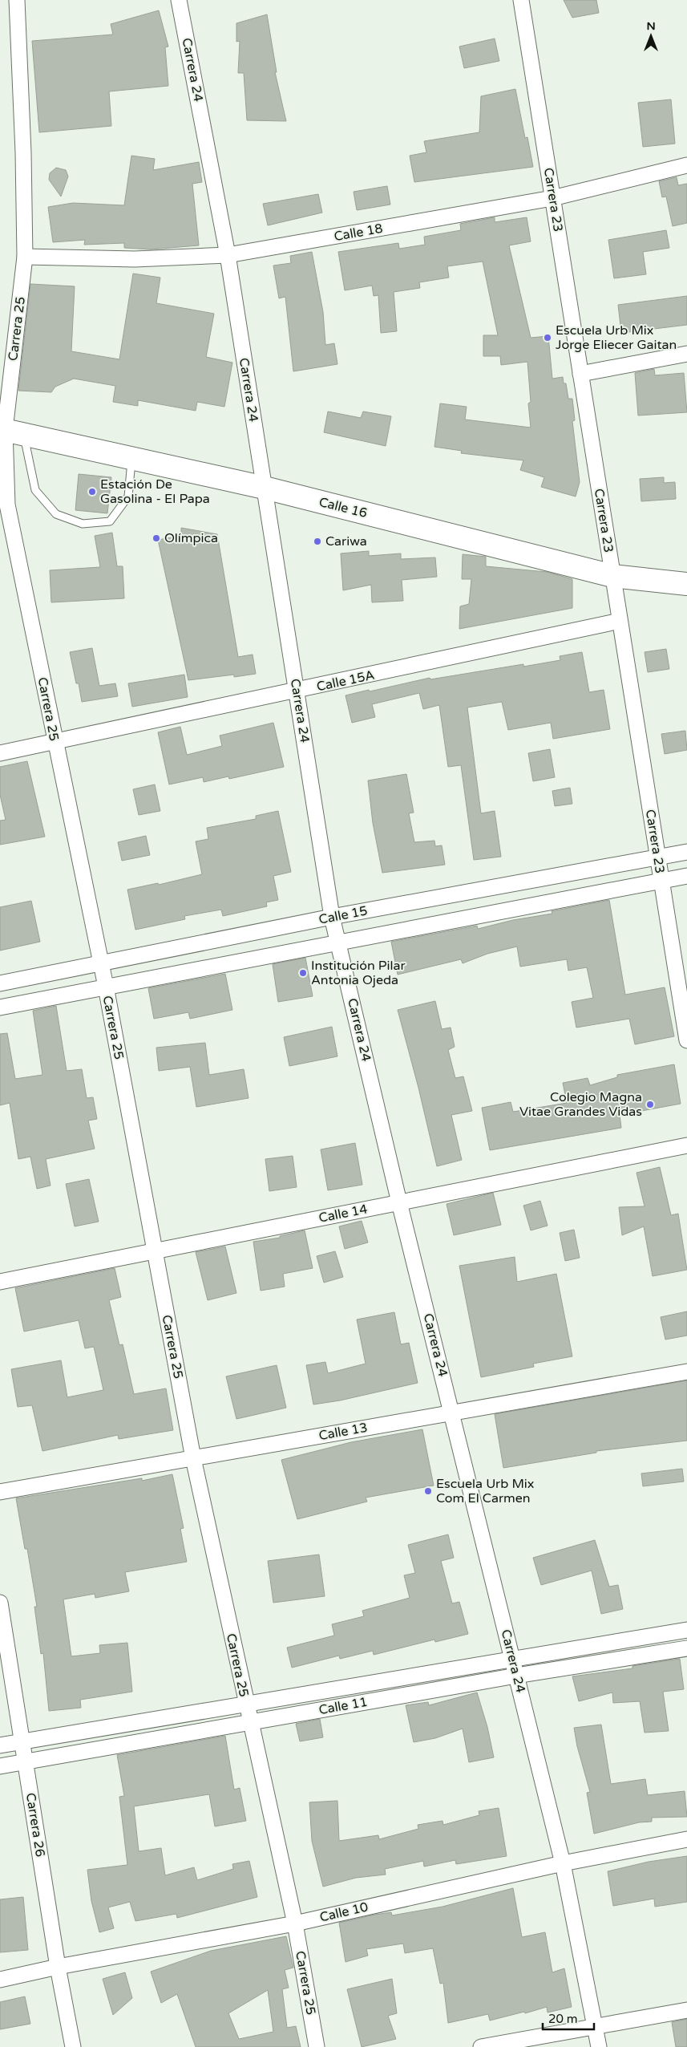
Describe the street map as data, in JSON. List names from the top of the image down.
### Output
{
  "streets": {
    "highway": ["Calle 16"],
    "street": [
      "Carrera 24",
      "Carrera 23",
      "Calle 18",
      "Carrera 25",
      "Calle 15A",
      "Calle 15",
      "Calle 14",
      "Calle 13",
      "Calle 11",
      "Carrera 26",
      "Calle 10"
    ]
  },
  "crossings": [
    ["Carrera 24", "Calle 18"],
    ["Carrera 24", "Calle 16"],
    ["Carrera 24", "Calle 15A"],
    ["Carrera 24", "Calle 15"],
    ["Carrera 24", "Calle 14"],
    ["Carrera 24", "Calle 13"],
    ["Carrera 24", "Calle 11"],
    ["Carrera 24", "Calle 10"],
    ["Carrera 23", "Calle 18"],
    ["Carrera 23", "Calle 16"],
    ["Carrera 23", "Calle 15A"],
    ["Carrera 23", "Calle 15"],
    ["Calle 18", "Carrera 25"],
    ["Carrera 25", "Calle 16"],
    ["Carrera 25", "Calle 15A"],
    ["Carrera 25", "Calle 15"],
    ["Carrera 25", "Calle 14"],
    ["Carrera 25", "Calle 13"],
    ["Carrera 25", "Calle 11"],
    ["Carrera 25", "Calle 10"],
    ["Calle 11", "Carrera 26"],
    ["Carrera 26", "Calle 10"]
  ],
  "places": [
    "Escuela Urb Mix Jorge Eliecer Gaitan",
    "Estación De Gasolina - El Papa",
    "Olímpica",
    "Cariwa",
    "Institución Pilar Antonia Ojeda",
    "Colegio Magna Vitae Grandes Vidas",
    "Escuela Urb Mix Com El Carmen"
  ],
  "scale_bar": "20 m",
  "north": "top"
}
